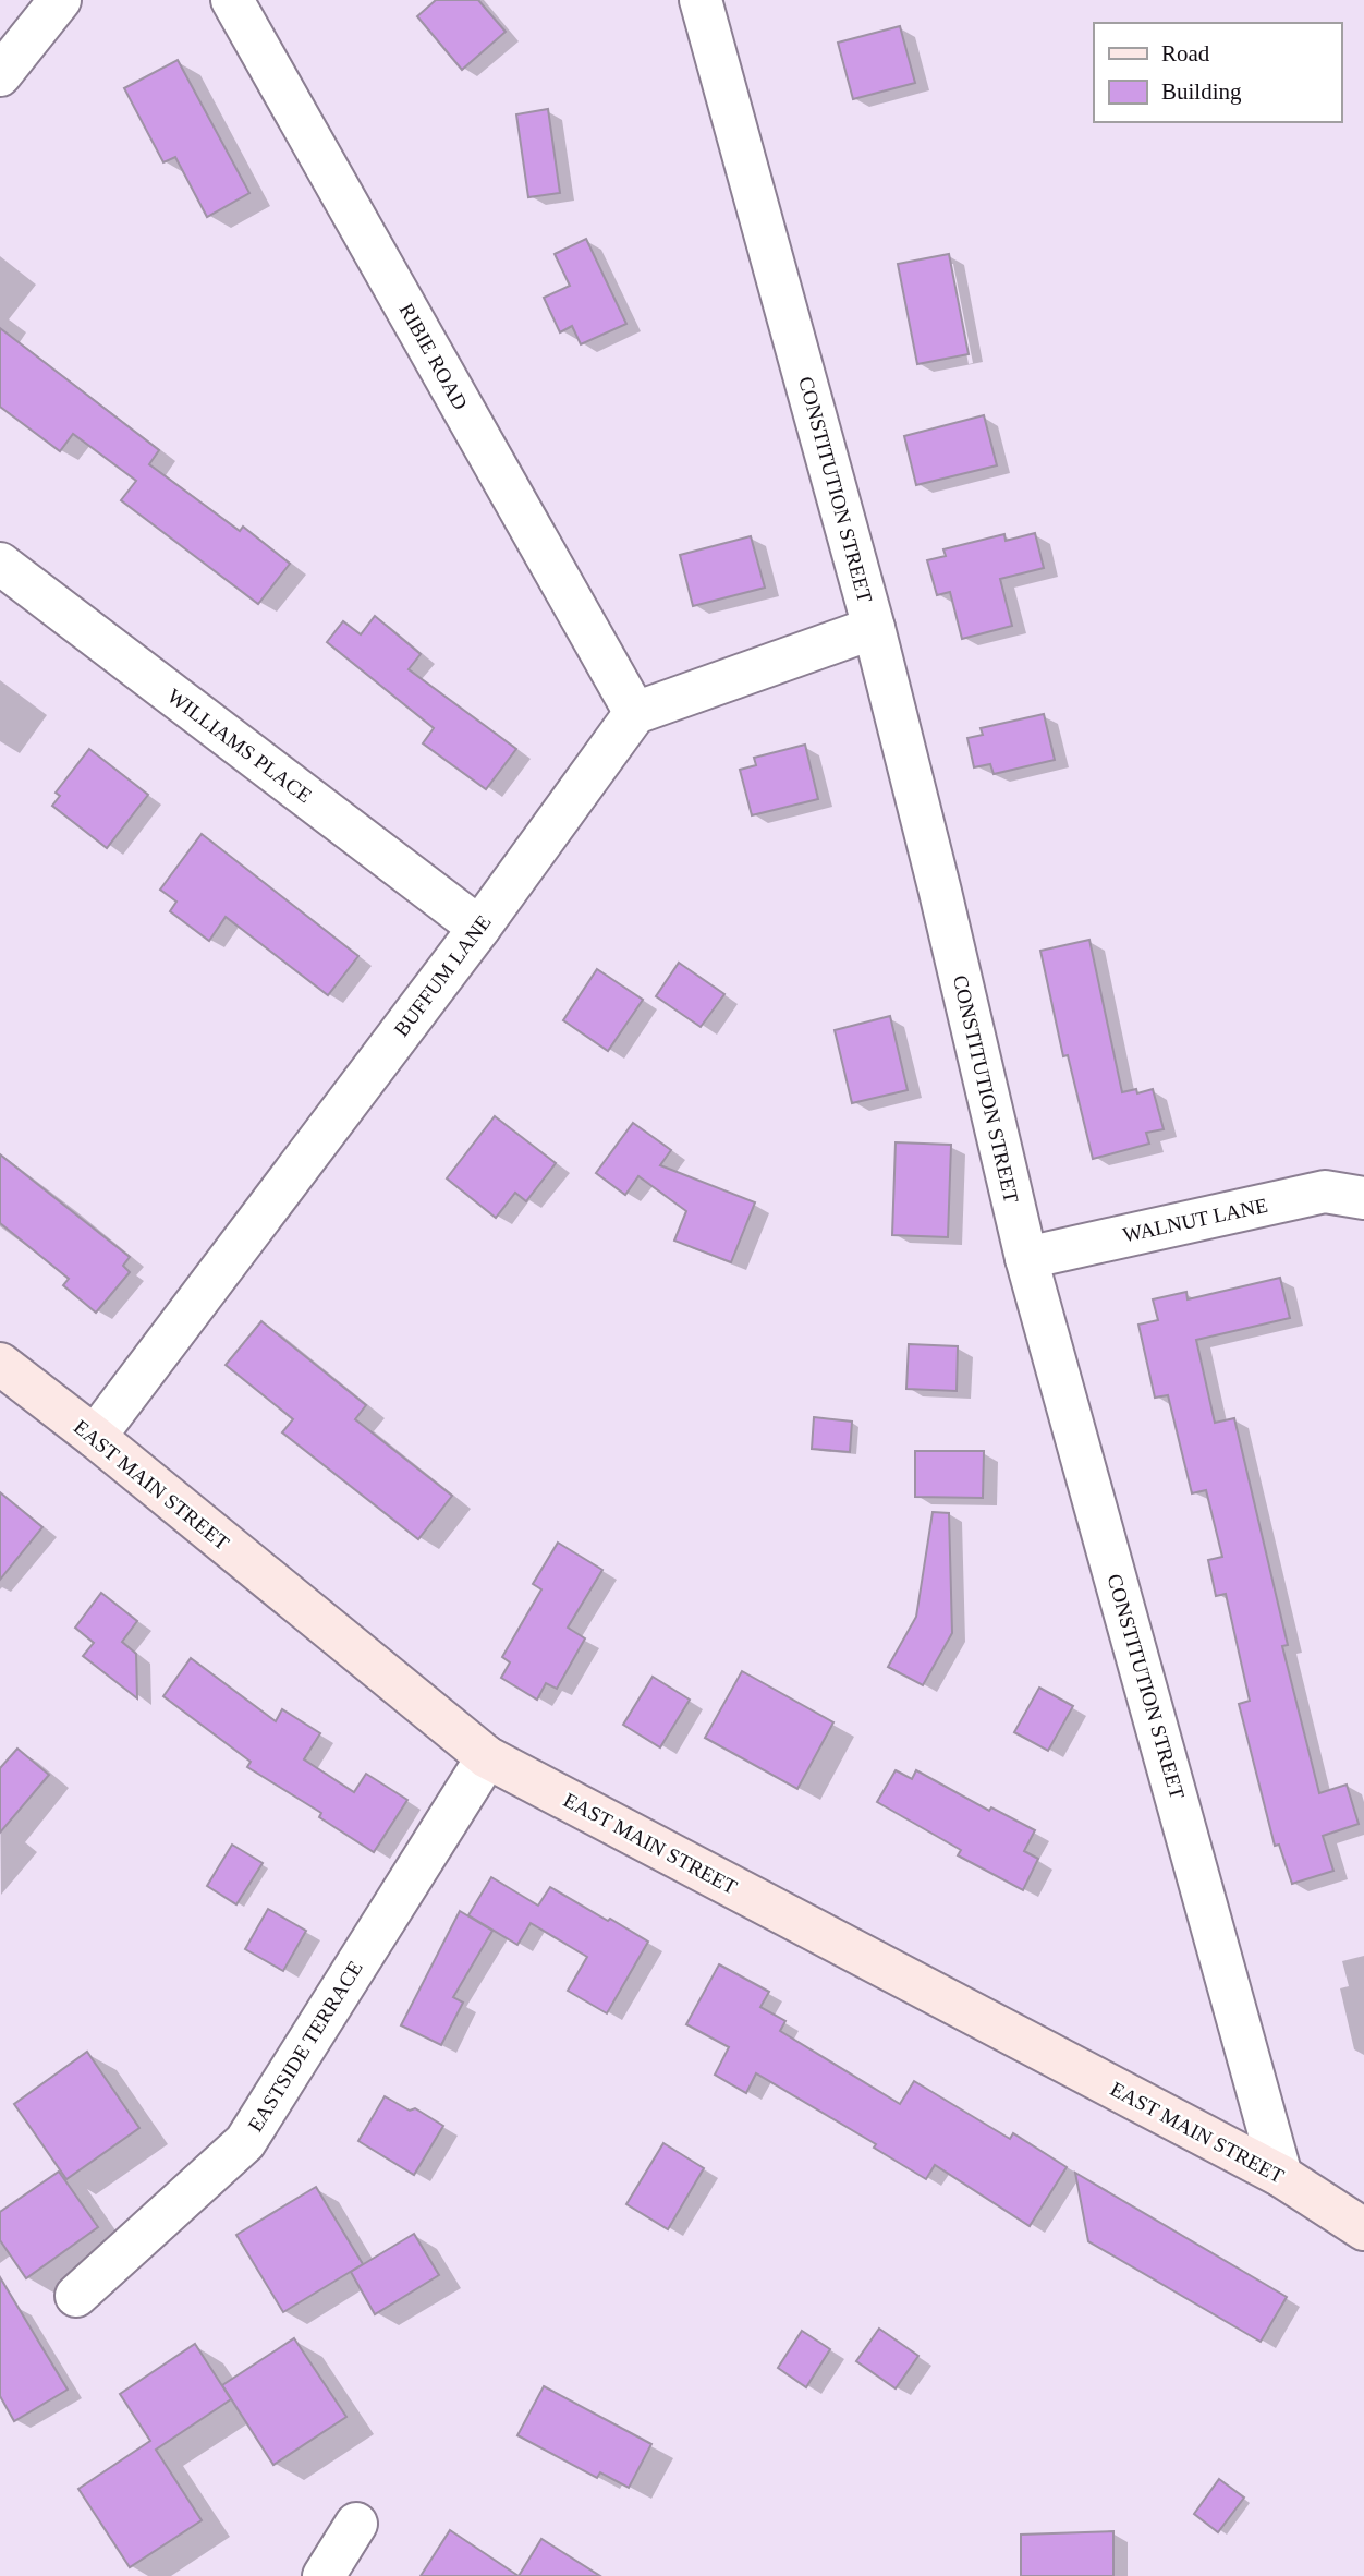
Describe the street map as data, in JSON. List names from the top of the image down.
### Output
{
  "streets": {
    "main road": ["EAST MAIN STREET"],
    "street": [
      "RIBIE ROAD",
      "CONSTITUTION STREET",
      "WILLIAMS PLACE",
      "BUFFUM LANE",
      "WALNUT LANE",
      "EASTSIDE TERRACE"
    ]
  },
  "crossings": [
    ["RIBIE ROAD", "BUFFUM LANE"],
    ["CONSTITUTION STREET", "WALNUT LANE"],
    ["CONSTITUTION STREET", "EAST MAIN STREET"],
    ["WILLIAMS PLACE", "BUFFUM LANE"],
    ["BUFFUM LANE", "EAST MAIN STREET"],
    ["EAST MAIN STREET", "EASTSIDE TERRACE"]
  ],
  "legend": ["Road", "Building"]
}
